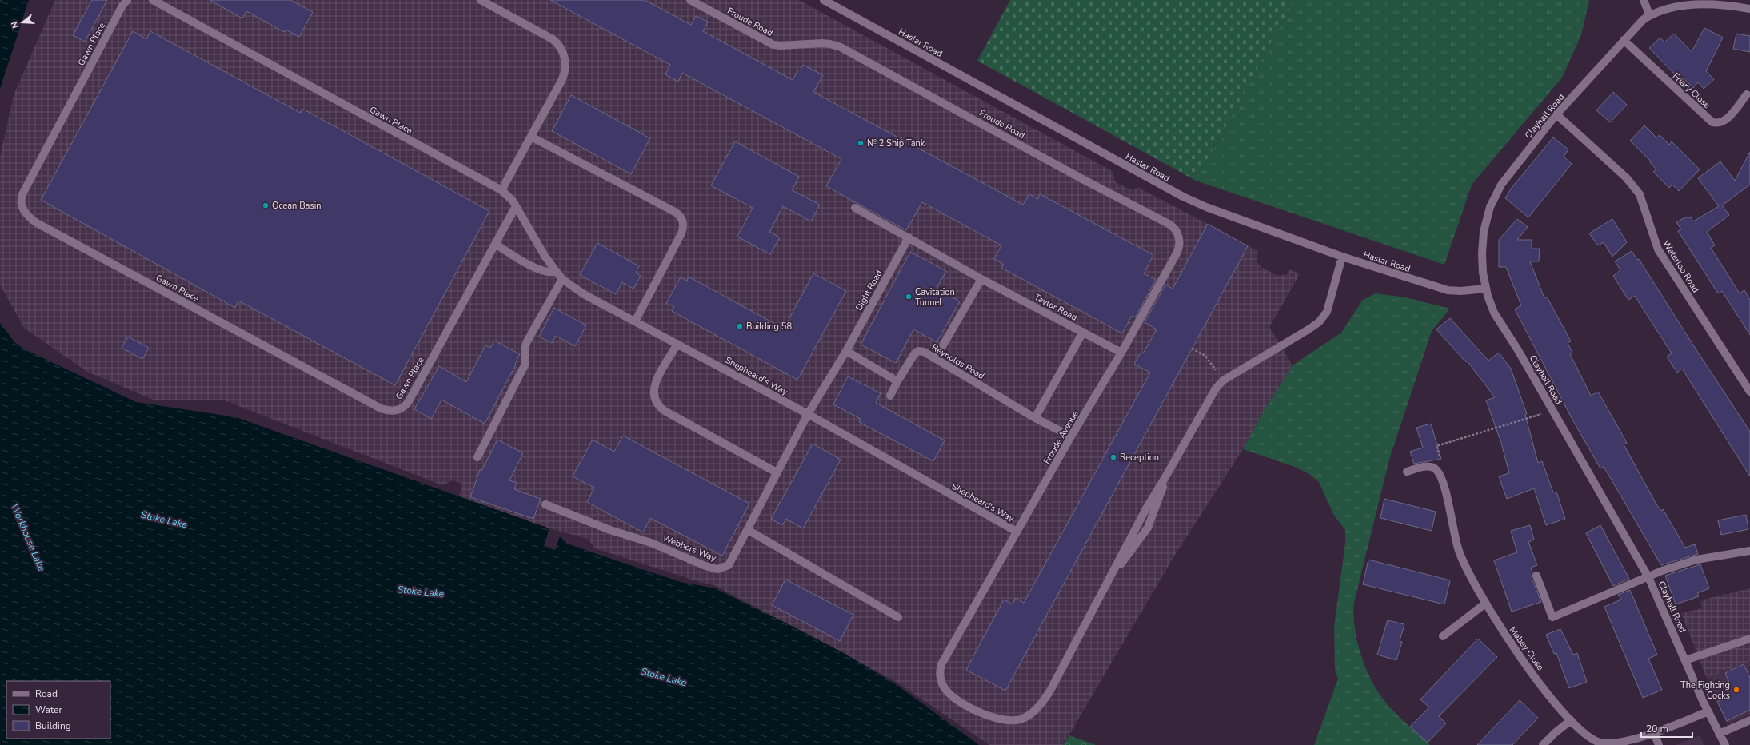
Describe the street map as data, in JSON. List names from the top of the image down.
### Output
{
  "streets": {
    "street": [
      "Froude Road",
      "Haslar Road",
      "Gawn Place",
      "Friary Close",
      "Clayhall Road",
      "Waterloo Road",
      "Dight Road",
      "Taylor Road",
      "Reynolds Road",
      "Shepheard's Way",
      "Froude Avenue",
      "Webbers Way",
      "Mabey Close"
    ]
  },
  "crossings": [
    ["Froude Road", "Taylor Road"],
    ["Froude Road", "Froude Avenue"],
    ["Haslar Road", "Clayhall Road"],
    ["Gawn Place", "Shepheard's Way"],
    ["Friary Close", "Clayhall Road"],
    ["Clayhall Road", "Waterloo Road"],
    ["Clayhall Road", "Mabey Close"],
    ["Dight Road", "Taylor Road"],
    ["Dight Road", "Shepheard's Way"],
    ["Dight Road", "Webbers Way"],
    ["Taylor Road", "Froude Avenue"],
    ["Reynolds Road", "Froude Avenue"],
    ["Shepheard's Way", "Froude Avenue"],
    ["Shepheard's Way", "Webbers Way"]
  ],
  "water": ["Stoke Lake", "Workhouse Lake"],
  "places": [
    "№ 2 Ship Tank",
    "Ocean Basin",
    "Cavitation Tunnel",
    "Building 58",
    "Reception",
    "The Fighting Cocks"
  ],
  "legend": ["Road", "Water", "Building"],
  "scale_bar": "20 m",
  "north": "left"
}
